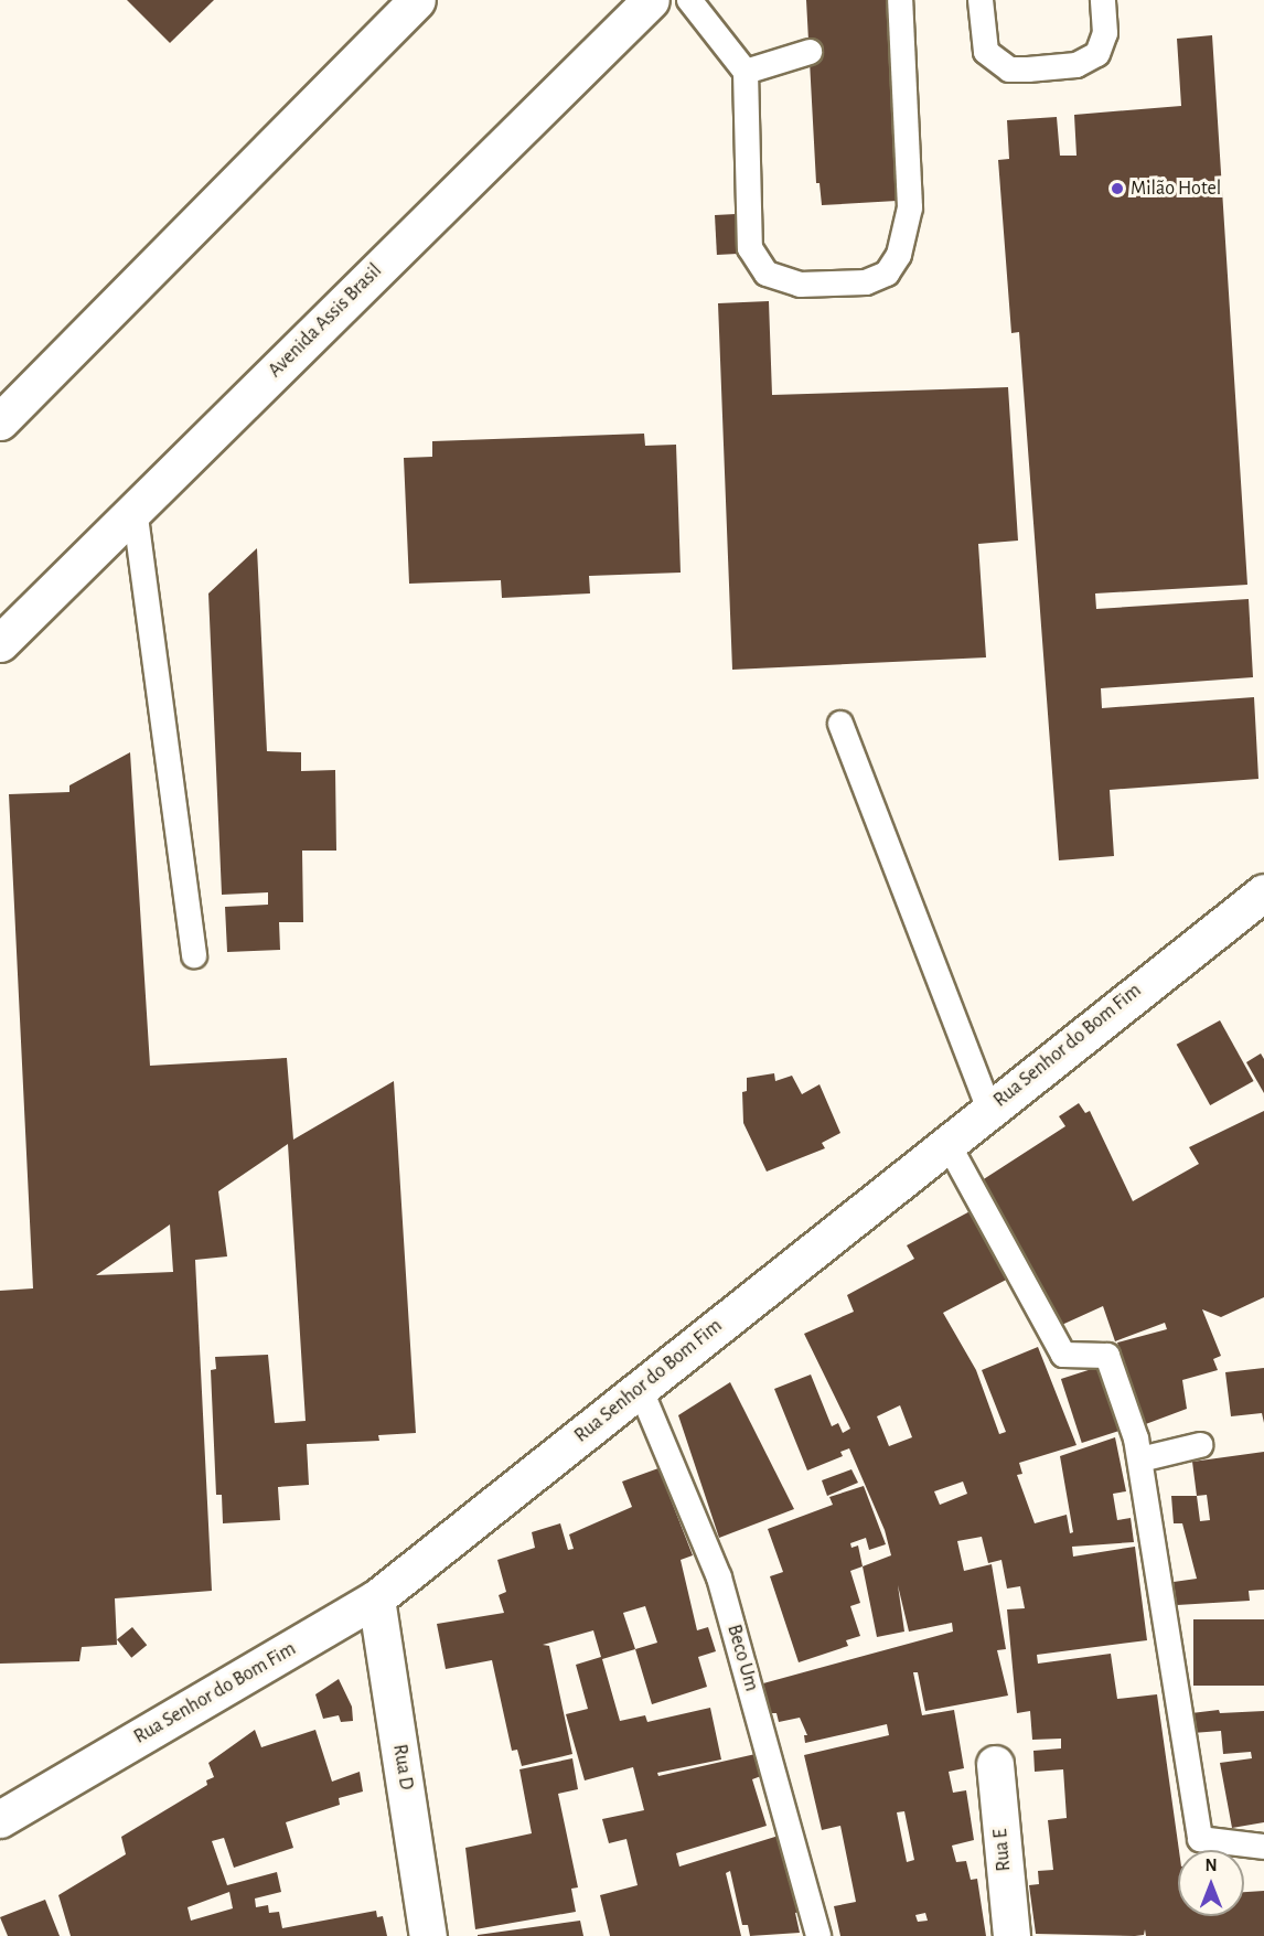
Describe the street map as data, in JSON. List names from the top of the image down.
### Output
{
  "streets": {
    "street": [
      "Avenida Assis Brasil",
      "Rua Senhor do Bom Fim",
      "Rua D",
      "Rua E"
    ],
    "lane": ["Beco Um"]
  },
  "crossings": [
    ["Rua Senhor do Bom Fim", "Beco Um"],
    ["Rua Senhor do Bom Fim", "Rua D"]
  ],
  "places": ["Milão Hotel"],
  "north": "top"
}
